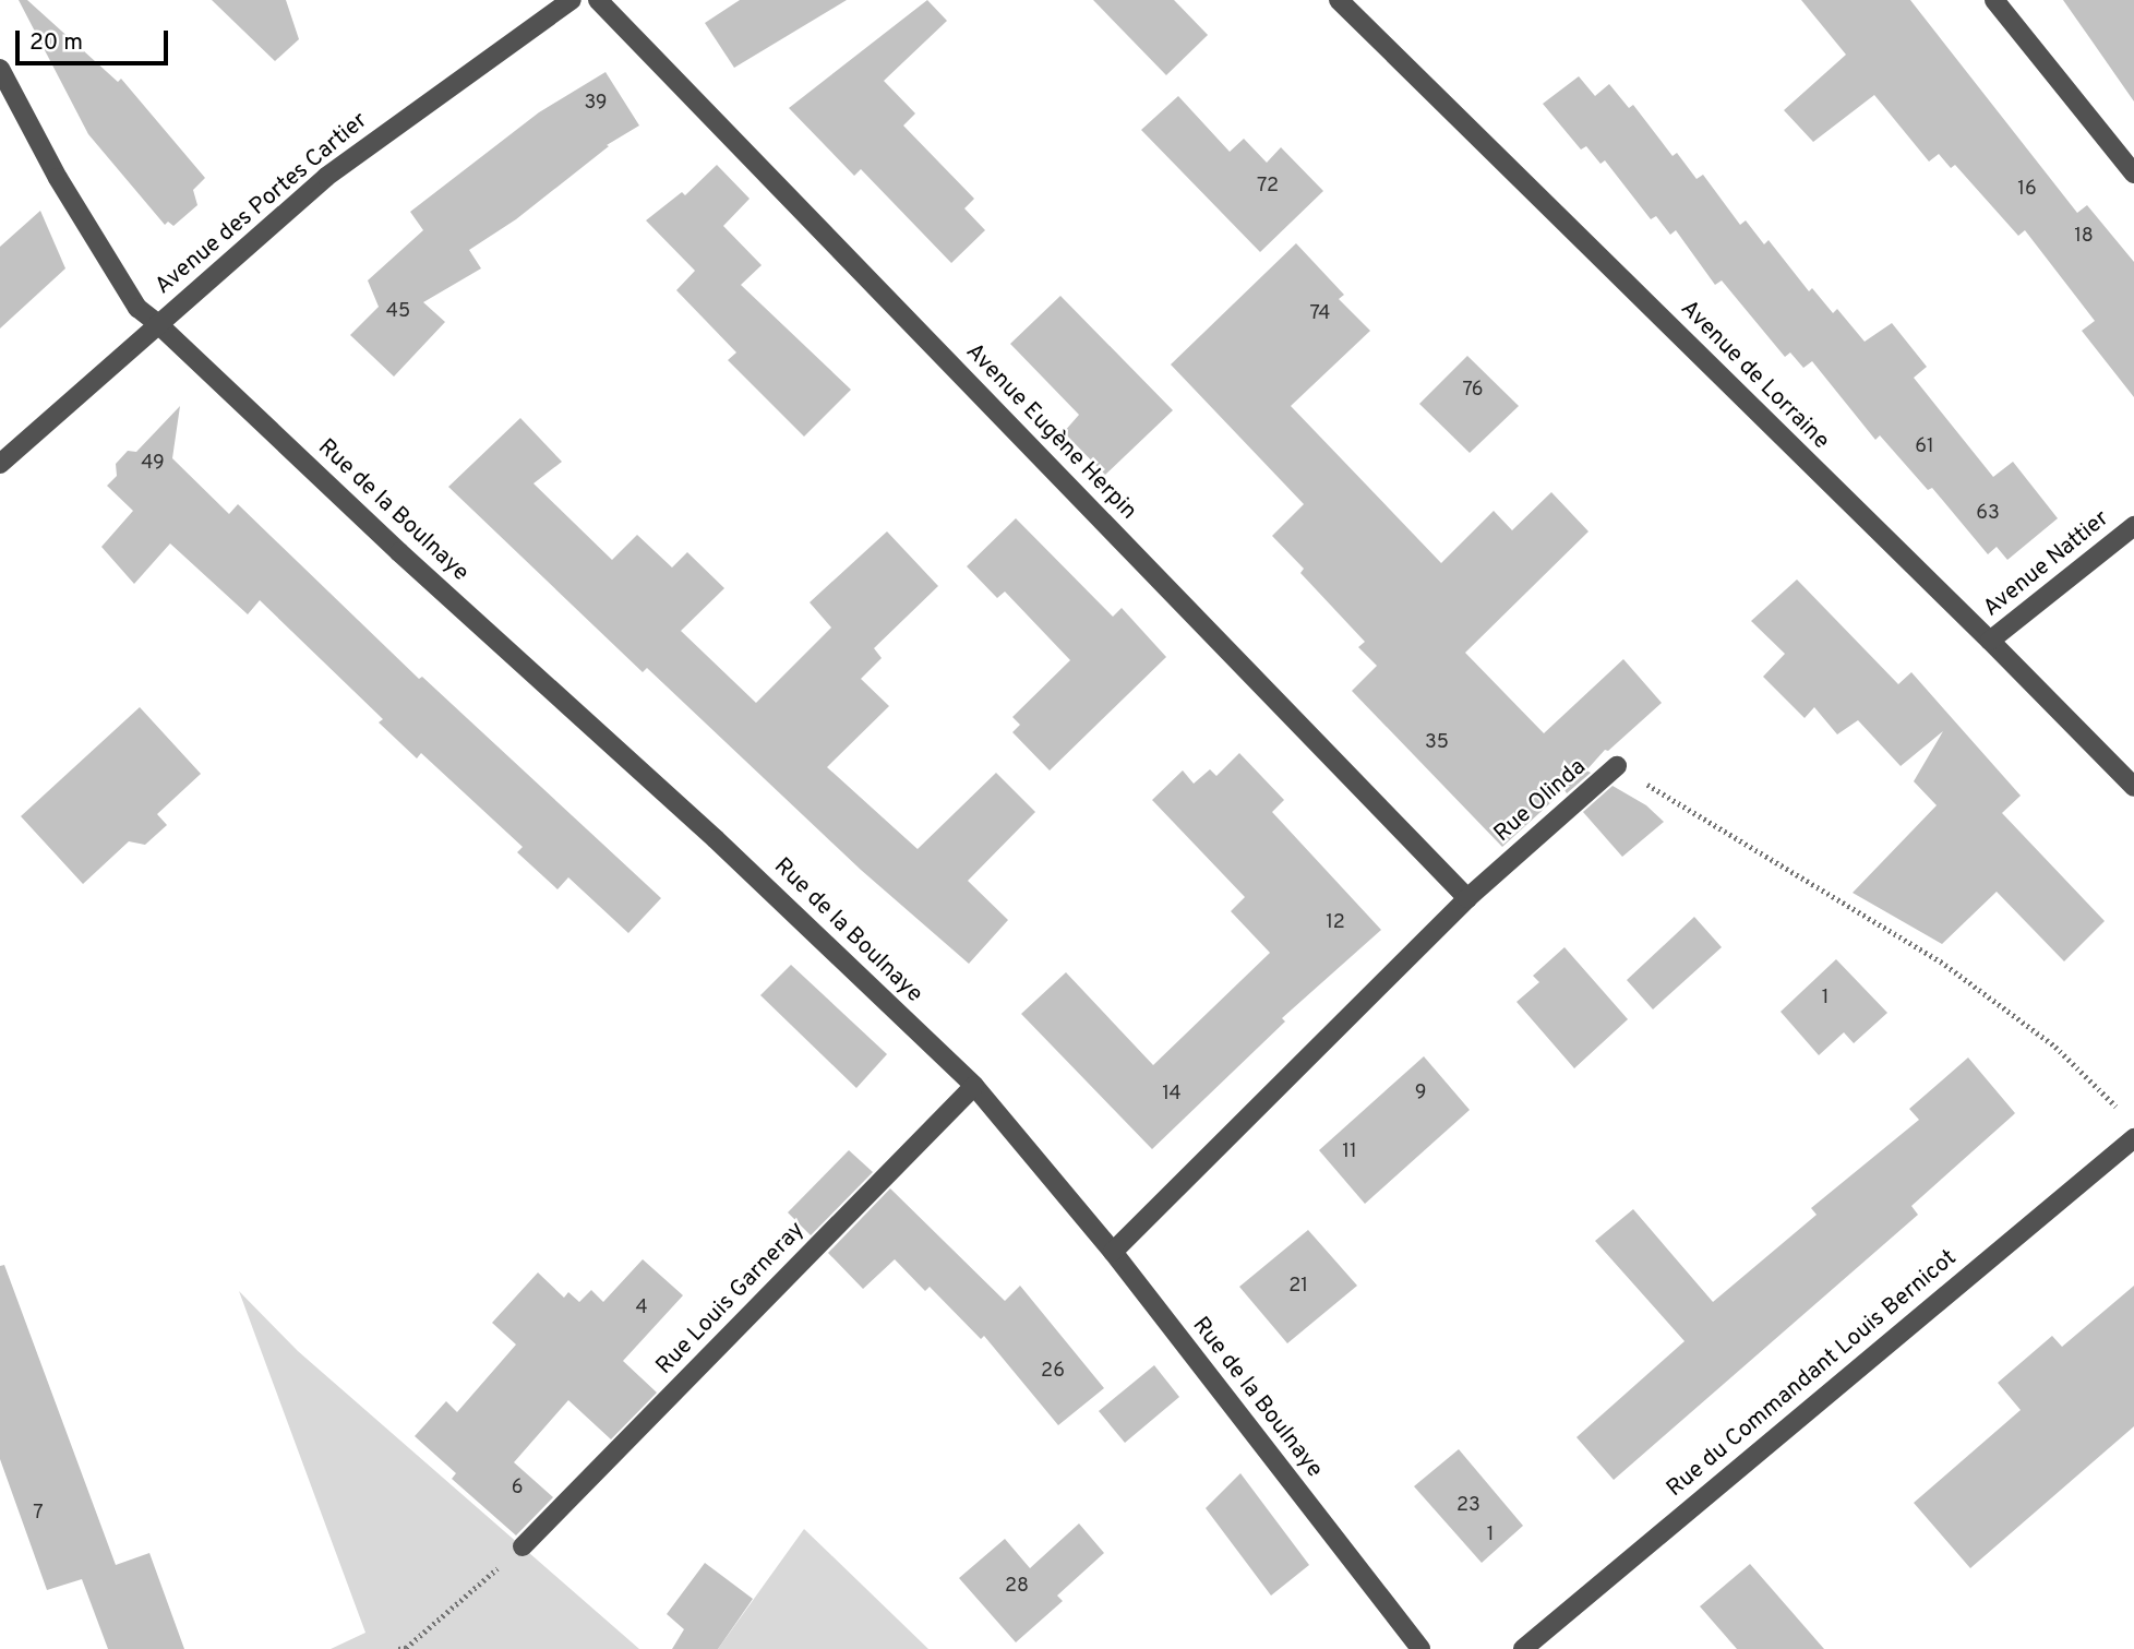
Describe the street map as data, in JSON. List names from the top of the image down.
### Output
{
  "streets": {
    "street": [
      "Avenue des Portes Cartier",
      "Avenue de Lorraine",
      "Avenue Eugène Herpin",
      "Rue de la Boulnaye",
      "Avenue Nattier",
      "Rue Olinda",
      "Rue Louis Garneray",
      "Rue du Commandant Louis Bernicot"
    ]
  },
  "crossings": [
    ["Avenue des Portes Cartier", "Rue de la Boulnaye"],
    ["Avenue de Lorraine", "Avenue Nattier"],
    ["Avenue Eugène Herpin", "Rue Olinda"],
    ["Rue de la Boulnaye", "Rue Olinda"],
    ["Rue de la Boulnaye", "Rue Louis Garneray"]
  ],
  "house_numbers": [
    "39",
    "72",
    "16",
    "18",
    "45",
    "74",
    "76",
    "61",
    "49",
    "63",
    "35",
    "12",
    "1",
    "9",
    "14",
    "11",
    "21",
    "4",
    "26",
    "6",
    "23",
    "7",
    "1",
    "28"
  ],
  "scale_bar": "20 m"
}
